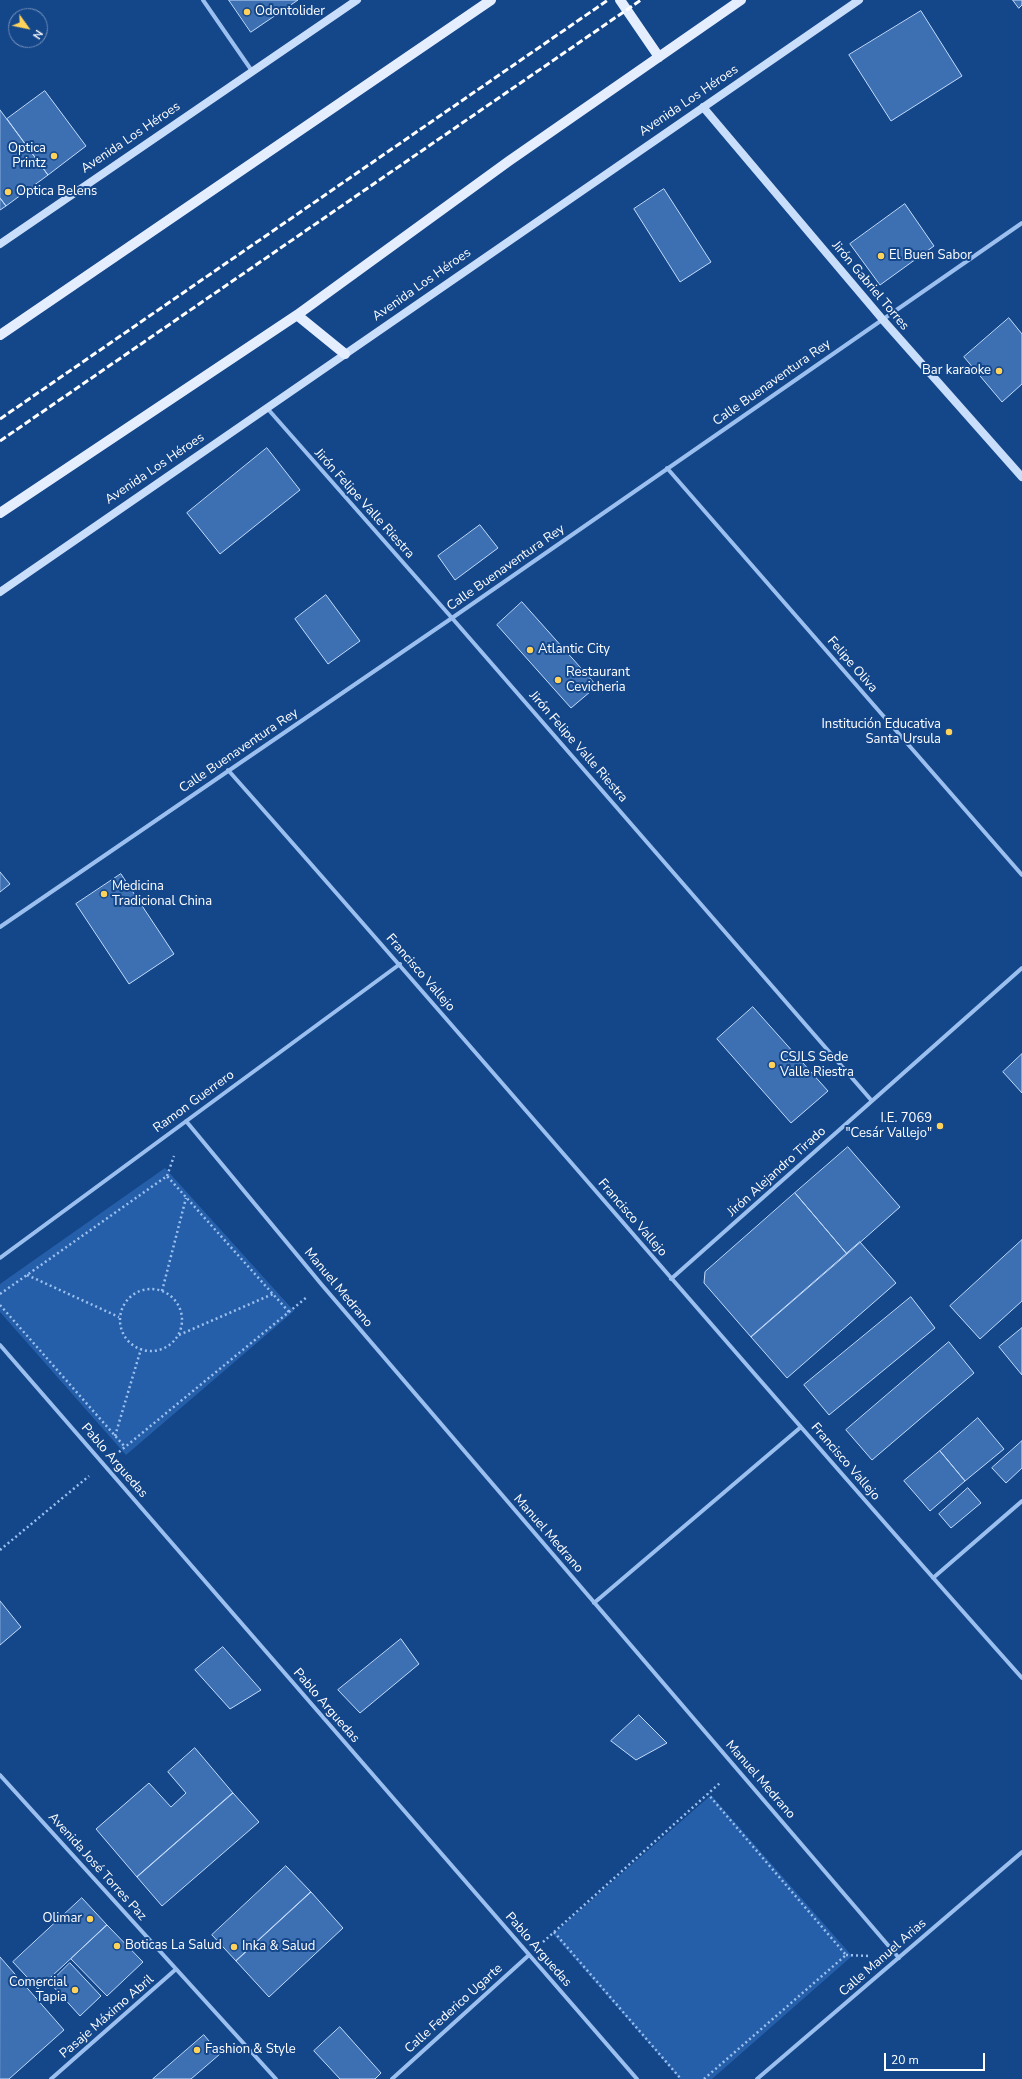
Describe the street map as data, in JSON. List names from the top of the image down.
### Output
{
  "streets": {
    "street": [
      "Avenida Los Héroes",
      "Jirón Gabriel Torres",
      "Calle Buenaventura Rey",
      "Jirón Felipe Valle Riestra",
      "Felipe Oliva",
      "Francisco Vallejo",
      "Ramon Guerrero",
      "Jirón Alejandro Tirado",
      "Manuel Medrano",
      "Pablo Arguedas",
      "Avenida José Torres Paz",
      "Calle Manuel Arias",
      "Calle Federico Ugarte",
      "Pasaje Máximo Abril"
    ]
  },
  "crossings": [
    ["Avenida Los Héroes", "Jirón Gabriel Torres"],
    ["Avenida Los Héroes", "Jirón Felipe Valle Riestra"],
    ["Jirón Gabriel Torres", "Calle Buenaventura Rey"],
    ["Calle Buenaventura Rey", "Jirón Felipe Valle Riestra"],
    ["Calle Buenaventura Rey", "Felipe Oliva"],
    ["Calle Buenaventura Rey", "Francisco Vallejo"],
    ["Jirón Felipe Valle Riestra", "Jirón Alejandro Tirado"],
    ["Francisco Vallejo", "Ramon Guerrero"],
    ["Francisco Vallejo", "Jirón Alejandro Tirado"],
    ["Ramon Guerrero", "Manuel Medrano"],
    ["Manuel Medrano", "Calle Manuel Arias"],
    ["Pablo Arguedas", "Calle Federico Ugarte"],
    ["Avenida José Torres Paz", "Pasaje Máximo Abril"]
  ],
  "places": [
    "Odontolider",
    "Optica Printz",
    "Optica Belens",
    "El Buen Sabor",
    "Bar karaoke",
    "Atlantic City",
    "Restaurant Cevicheria",
    "Institución Educativa Santa Ursula",
    "Medicina Tradicional China",
    "CSJLS Sede Valle Riestra",
    "I.E. 7069 \"Cesár Vallejo\"",
    "Olimar",
    "Boticas La Salud",
    "Inka & Salud",
    "Comercial Tapia",
    "Fashion & Style"
  ],
  "scale_bar": "20 m",
  "north": "bottom right"
}
